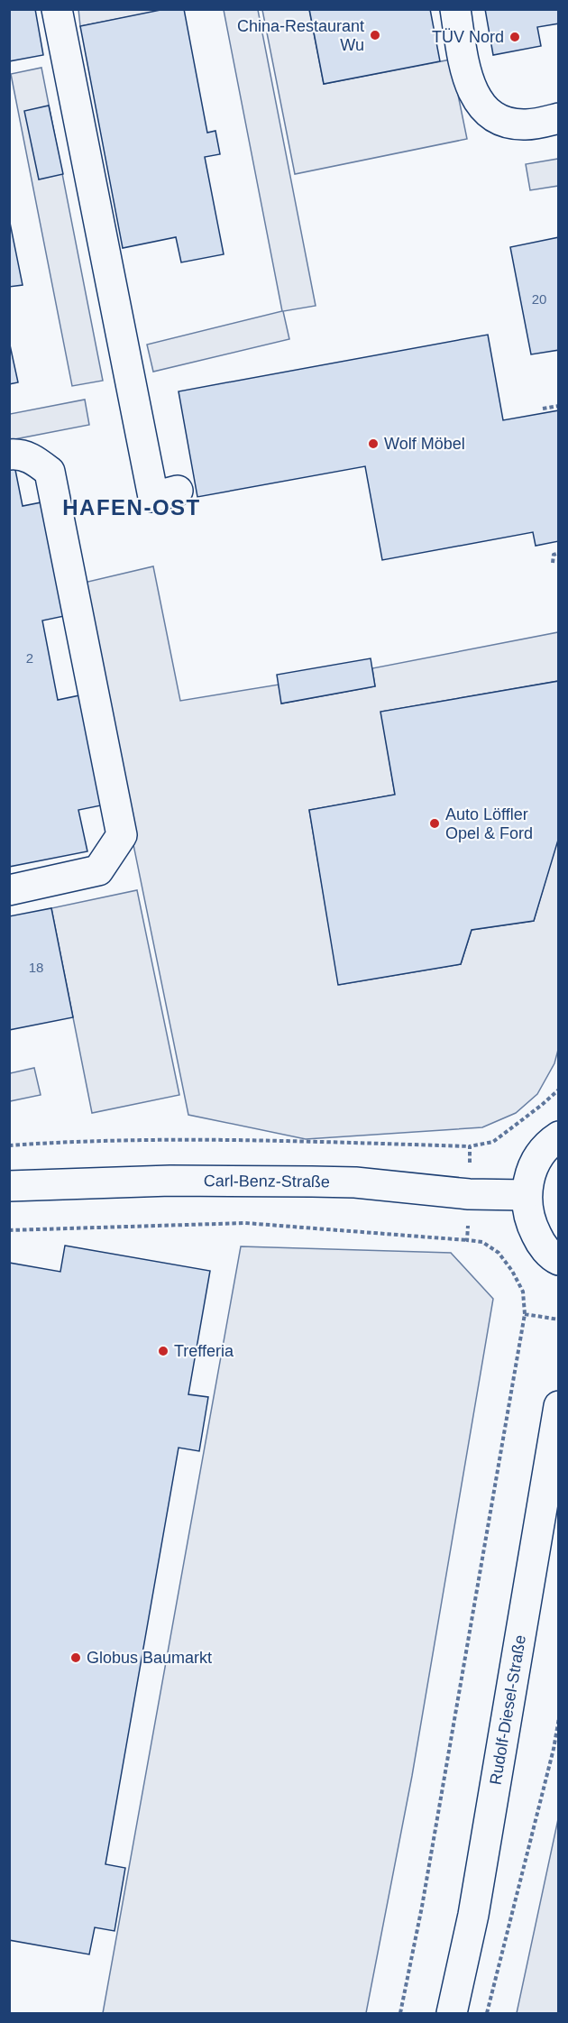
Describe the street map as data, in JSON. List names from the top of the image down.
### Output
{
  "streets": {
    "street": ["Carl-Benz-Straße", "Rudolf-Diesel-Straße"]
  },
  "districts": ["HAFEN-OST"],
  "places": [
    "China-Restaurant Wu",
    "TÜV Nord",
    "Wolf Möbel",
    "Auto Löffler Opel & Ford",
    "Trefferia",
    "Globus Baumarkt"
  ],
  "house_numbers": ["20", "2", "18"]
}
